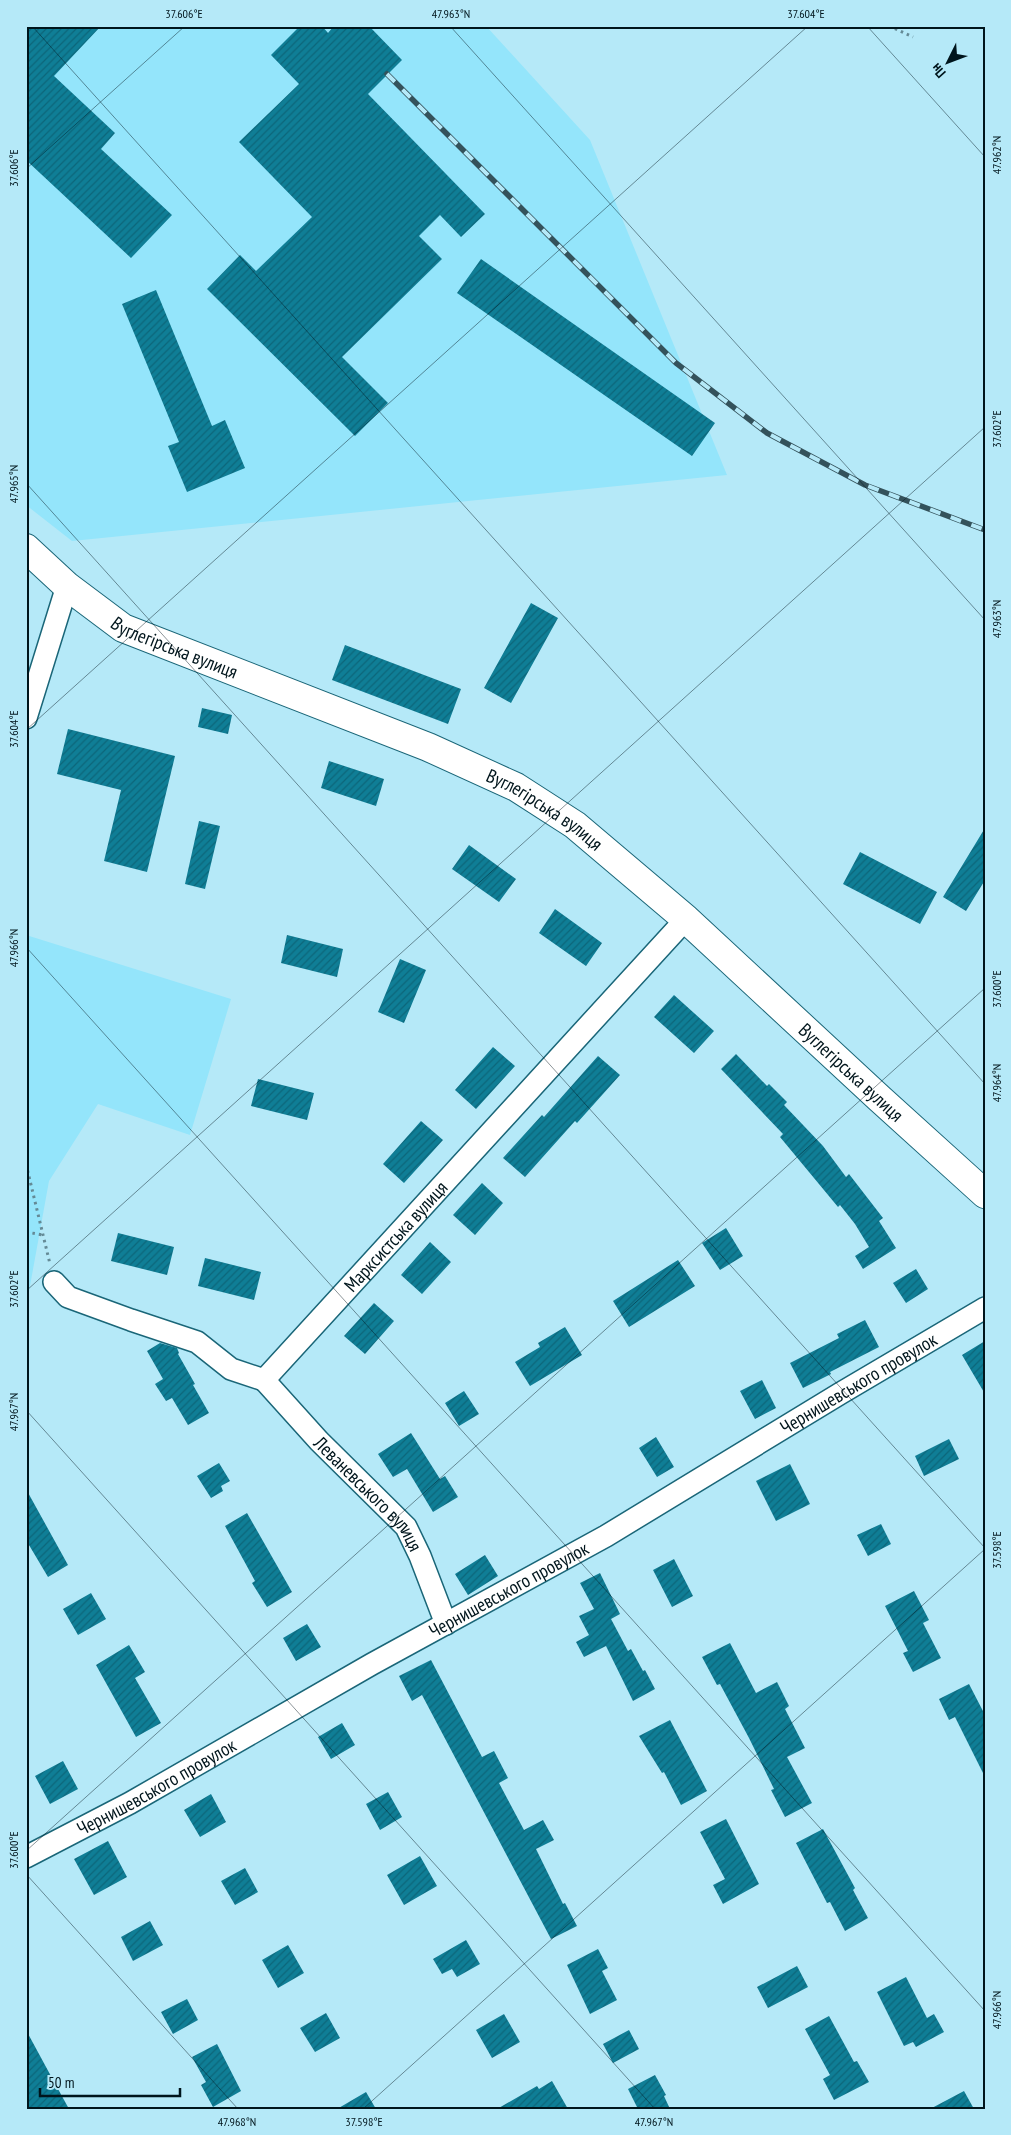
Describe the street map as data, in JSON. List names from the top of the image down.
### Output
{
  "streets": {
    "street": [
      "Вуглегірська вулиця",
      "Марксистська вулиця",
      "Чернишевського провулок",
      "Леваневського вулиця"
    ]
  },
  "crossings": [
    ["Вуглегірська вулиця", "Марксистська вулиця"],
    ["Марксистська вулиця", "Леваневського вулиця"],
    ["Чернишевського провулок", "Леваневського вулиця"]
  ],
  "scale_bar": "50 m",
  "north": "bottom left",
  "coordinates": [
    "37.606°E",
    "47.963°N",
    "37.604°E",
    "47.962°N",
    "37.602°E",
    "47.965°N",
    "47.966°N",
    "37.600°E",
    "47.964°N",
    "47.967°N",
    "37.598°E",
    "47.968°N"
  ]
}
